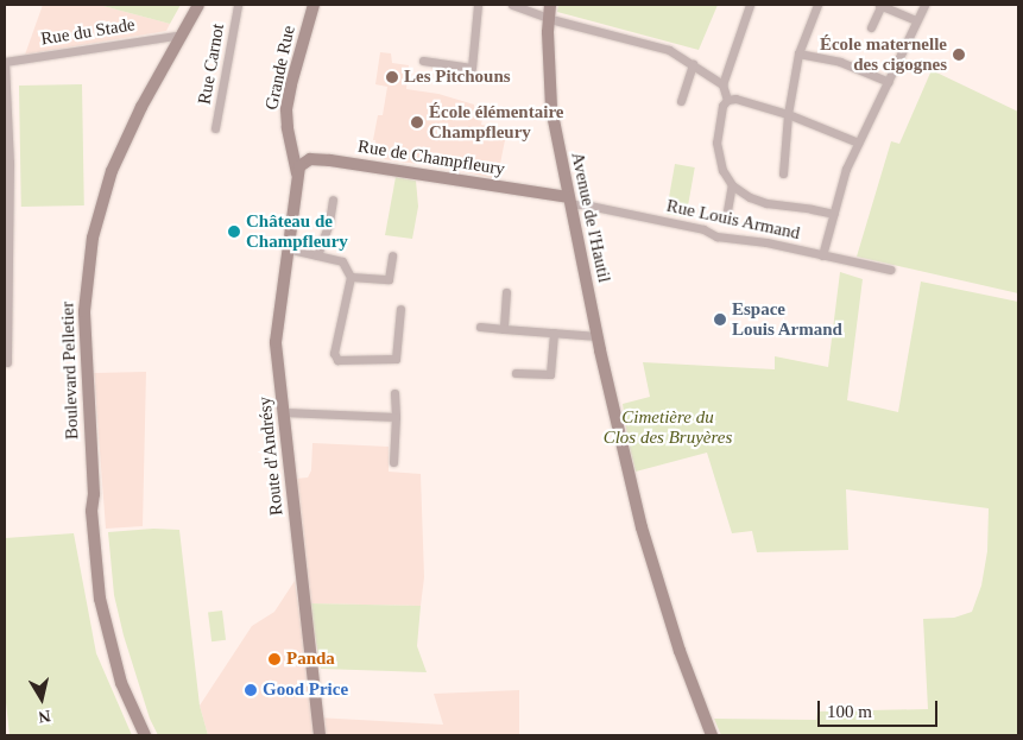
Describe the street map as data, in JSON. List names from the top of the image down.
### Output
{
  "streets": {
    "street": [
      "Rue du Stade",
      "Rue Carnot",
      "Grande Rue",
      "Rue de Champfleury",
      "Avenue de l'Hautil",
      "Rue Louis Armand",
      "Boulevard Pelletier",
      "Route d'Andrésy"
    ]
  },
  "crossings": [
    ["Rue du Stade", "Boulevard Pelletier"],
    ["Grande Rue", "Route d'Andrésy"],
    ["Rue de Champfleury", "Avenue de l'Hautil"],
    ["Rue de Champfleury", "Rue Louis Armand"],
    ["Avenue de l'Hautil", "Rue Louis Armand"]
  ],
  "parks": ["Cimetière du Clos des Bruyères"],
  "places": [
    "École maternelle des cigognes",
    "Les Pitchouns",
    "École élémentaire Champfleury",
    "Château de Champfleury",
    "Espace Louis Armand",
    "Panda",
    "Good Price"
  ],
  "scale_bar": "100 m",
  "north": "bottom"
}
